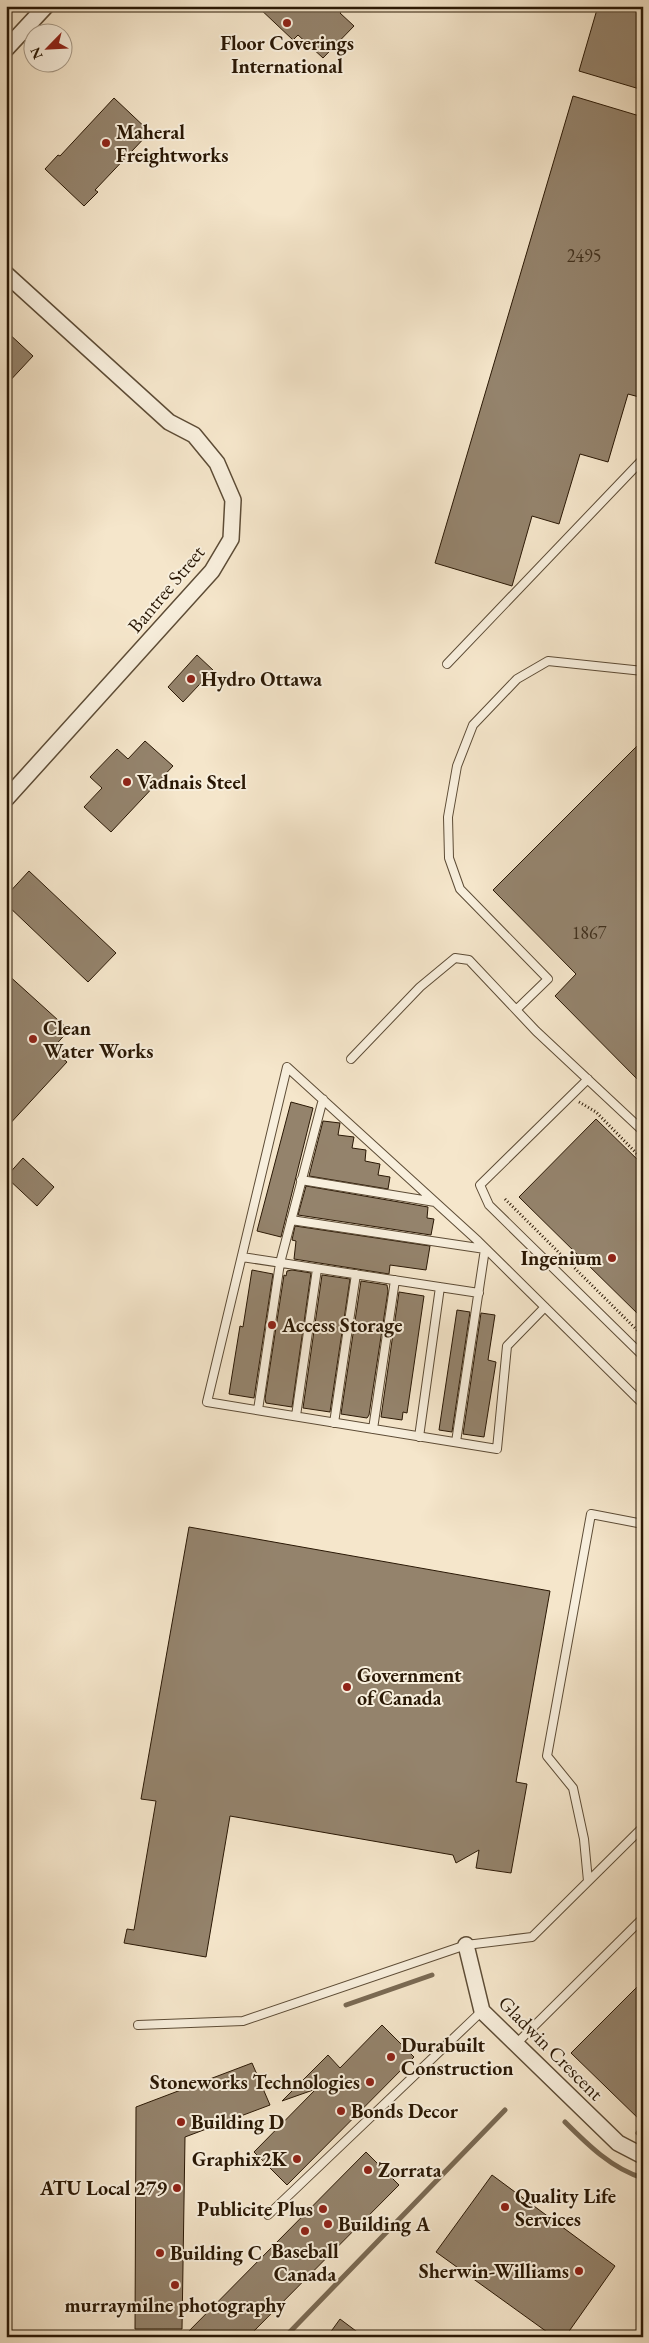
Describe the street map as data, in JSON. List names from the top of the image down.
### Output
{
  "streets": {
    "street": ["Bantree Street", "Gladwin Crescent"]
  },
  "places": [
    "Floor Coverings International",
    "Maheral Freightworks",
    "Hydro Ottawa",
    "Vadnais Steel",
    "Clean Water Works",
    "Ingenium",
    "Access Storage",
    "Government of Canada",
    "Durabuilt Construction",
    "Stoneworks Technologies",
    "Bonds Decor",
    "Building D",
    "Graphix2K",
    "Zorrata",
    "ATU Local 279",
    "Quality Life Services",
    "Publicite Plus",
    "Building A",
    "Baseball Canada",
    "Building C",
    "Sherwin-Williams",
    "murraymilne photography"
  ],
  "house_numbers": ["2495", "1867"],
  "north": "bottom left"
}
